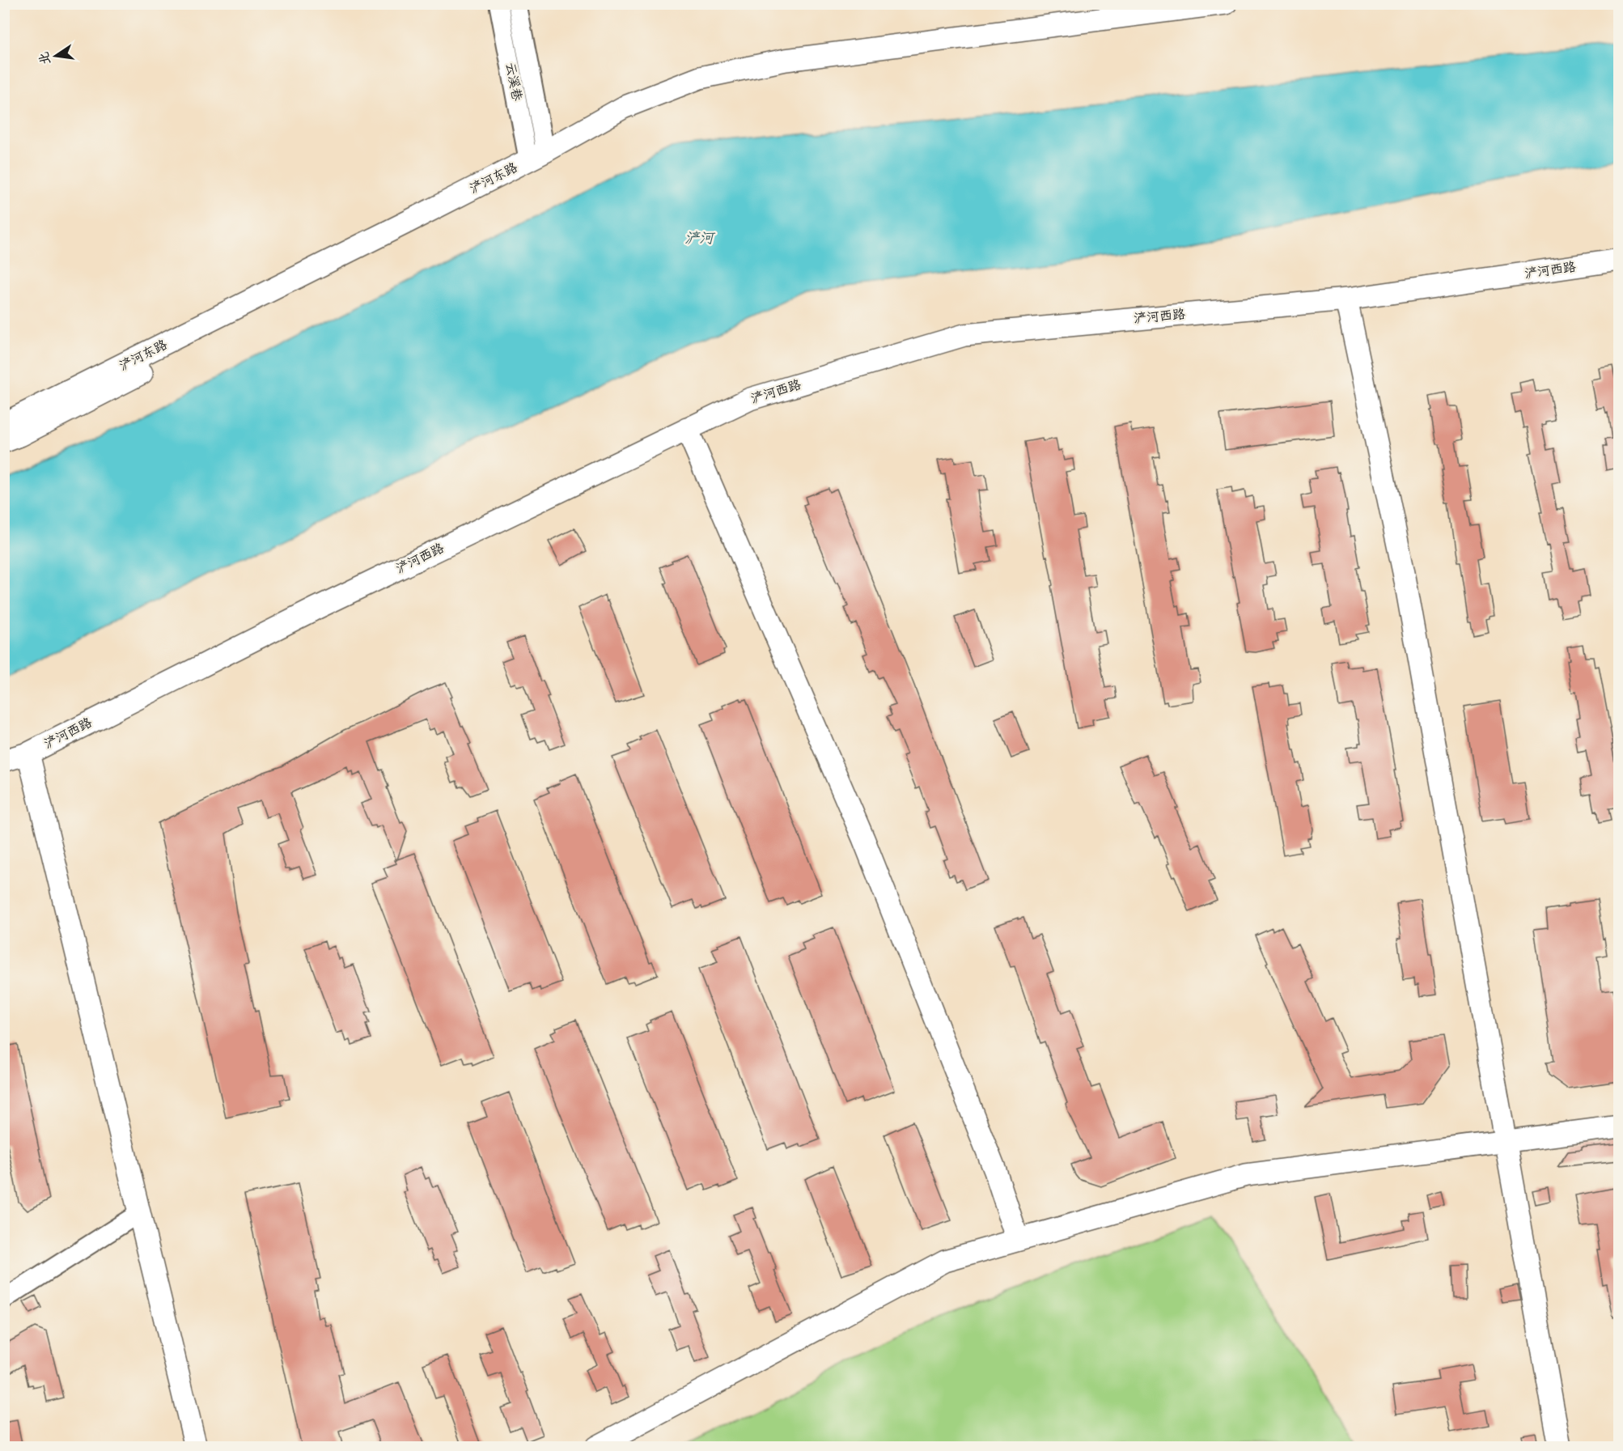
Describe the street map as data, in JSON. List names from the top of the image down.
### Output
{
  "streets": {
    "street": ["云溪巷", "浐河东路", "浐河西路"]
  },
  "crossings": [
    ["云溪巷", "浐河东路"]
  ],
  "water": ["浐河"],
  "north": "left"
}
